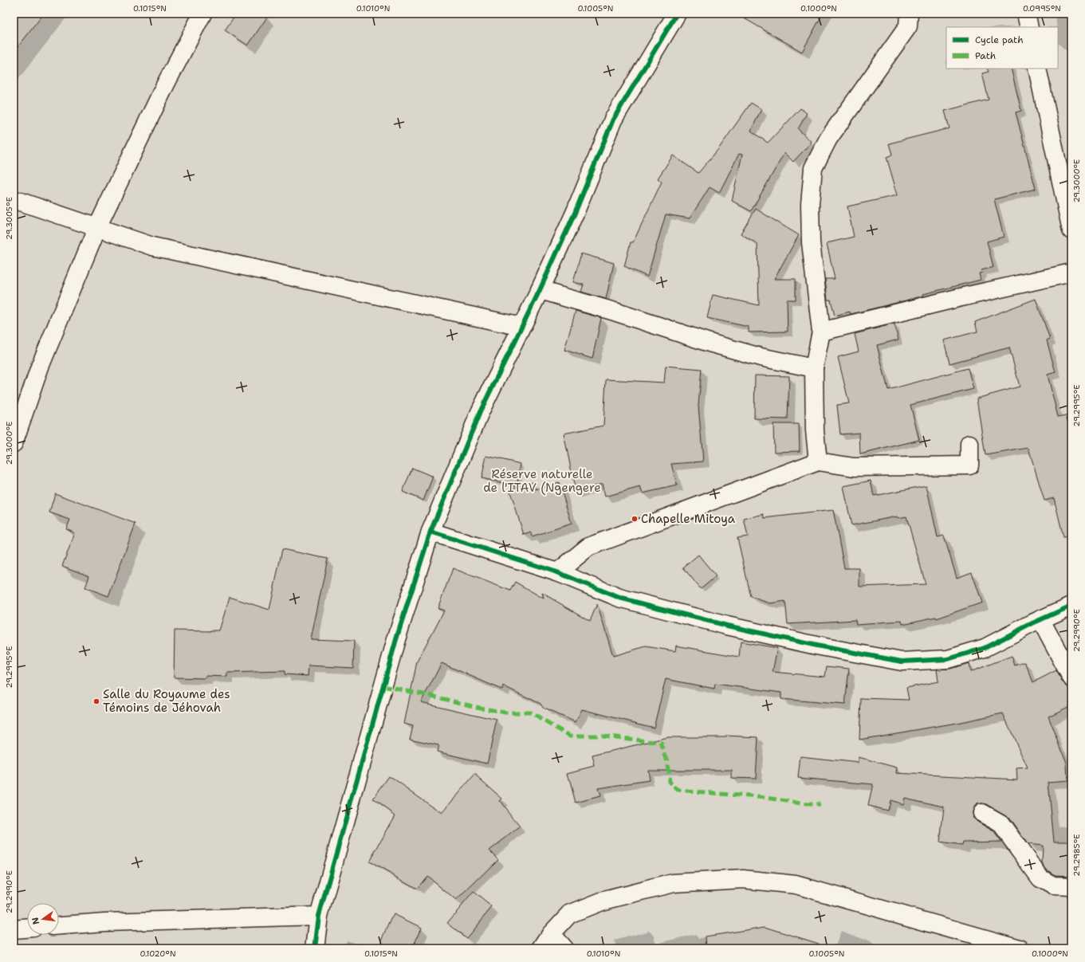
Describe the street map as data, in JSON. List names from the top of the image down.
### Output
{
  "parks": ["Réserve naturelle de l'ITAV (Ngengere"],
  "places": ["Chapelle Mitoya", "Salle du Royaume des Témoins de Jéhovah"],
  "legend": ["Cycle path", "Path"],
  "north": "left",
  "coordinates": [
    "0.1015°N",
    "0.1010°N",
    "0.1005°N",
    "0.1000°N",
    "0.0995°N",
    "29.3000°E",
    "29.3005°E",
    "29.2995°E",
    "29.2990°E",
    "29.2985°E",
    "0.1020°N"
  ]
}
